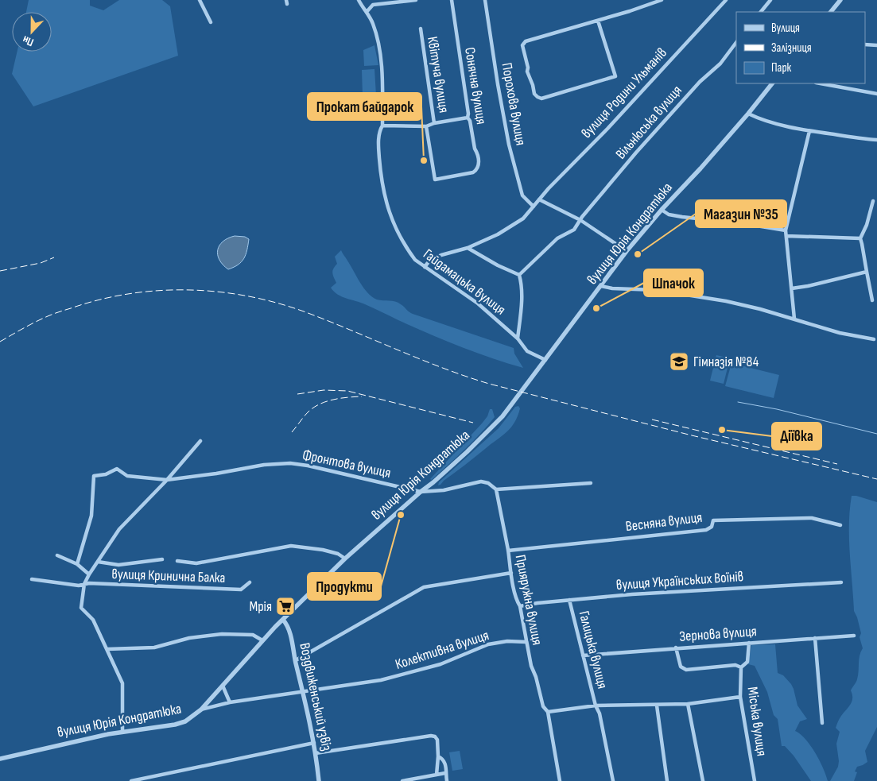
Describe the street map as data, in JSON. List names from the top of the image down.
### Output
{
  "streets": {
    "street": [
      "Квітуча вулиця",
      "Сонячна вулиця",
      "вулиця Родини Ульманів",
      "Порохова вулиця",
      "Вільнюська вулиця",
      "вулиця Юрія Кондратюка",
      "Гайдамацька вулиця",
      "Фронтова вулиця",
      "Весняна вулиця",
      "вулиця Кринична Балка",
      "вулиця Українських Воїнів",
      "Прияружна вулиця",
      "Зернова вулиця",
      "Колективна вулиця",
      "Галицька вулиця",
      "Воздвиженський узвіз",
      "Міська вулиця"
    ]
  },
  "crossings": [
    ["Квітуча вулиця", "Сонячна вулиця"],
    ["вулиця Родини Ульманів", "Порохова вулиця"],
    ["вулиця Родини Ульманів", "Гайдамацька вулиця"],
    ["вулиця Юрія Кондратюка", "Гайдамацька вулиця"],
    ["вулиця Юрія Кондратюка", "Фронтова вулиця"],
    ["вулиця Юрія Кондратюка", "Колективна вулиця"],
    ["вулиця Юрія Кондратюка", "Воздвиженський узвіз"],
    ["Фронтова вулиця", "вулиця Кринична Балка"],
    ["Фронтова вулиця", "Прияружна вулиця"],
    ["Весняна вулиця", "Прияружна вулиця"],
    ["вулиця Українських Воїнів", "Прияружна вулиця"],
    ["вулиця Українських Воїнів", "Галицька вулиця"],
    ["Прияружна вулиця", "Колективна вулиця"],
    ["Прияружна вулиця", "Галицька вулиця"],
    ["Зернова вулиця", "Галицька вулиця"],
    ["Зернова вулиця", "Міська вулиця"],
    ["Колективна вулиця", "Воздвиженський узвіз"],
    ["Галицька вулиця", "Міська вулиця"]
  ],
  "places": {
    "other": [
      "Прокат байдарок",
      "Магазин №35",
      "Шпачок",
      "Діївка",
      "Продукти"
    ],
    "school or university": ["Гімназія №84"],
    "supermarket": ["Мрія"]
  },
  "legend": ["Вулиця", "Залізниця", "Парк"],
  "north": "bottom"
}
